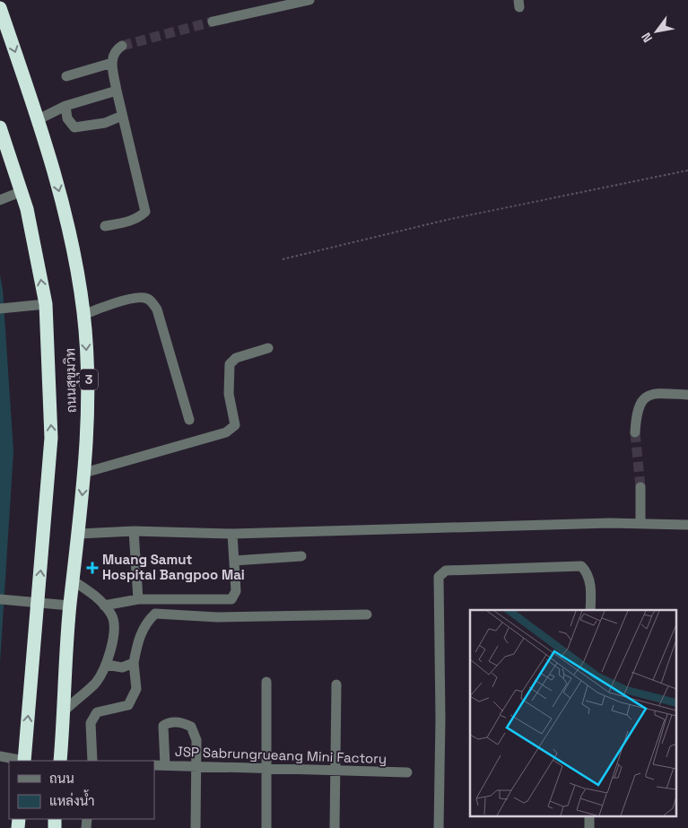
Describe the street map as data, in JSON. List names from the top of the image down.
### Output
{
  "streets": {
    "highway": ["3", "ถนนสุขุมวิท"],
    "lane": ["JSP Sabrungrueang Mini Factory"]
  },
  "places": {
    "health": ["Muang Samut Hospital Bangpoo Mai"]
  },
  "legend": ["ถนน", "แหล่งน้ำ"],
  "north": "bottom left"
}
